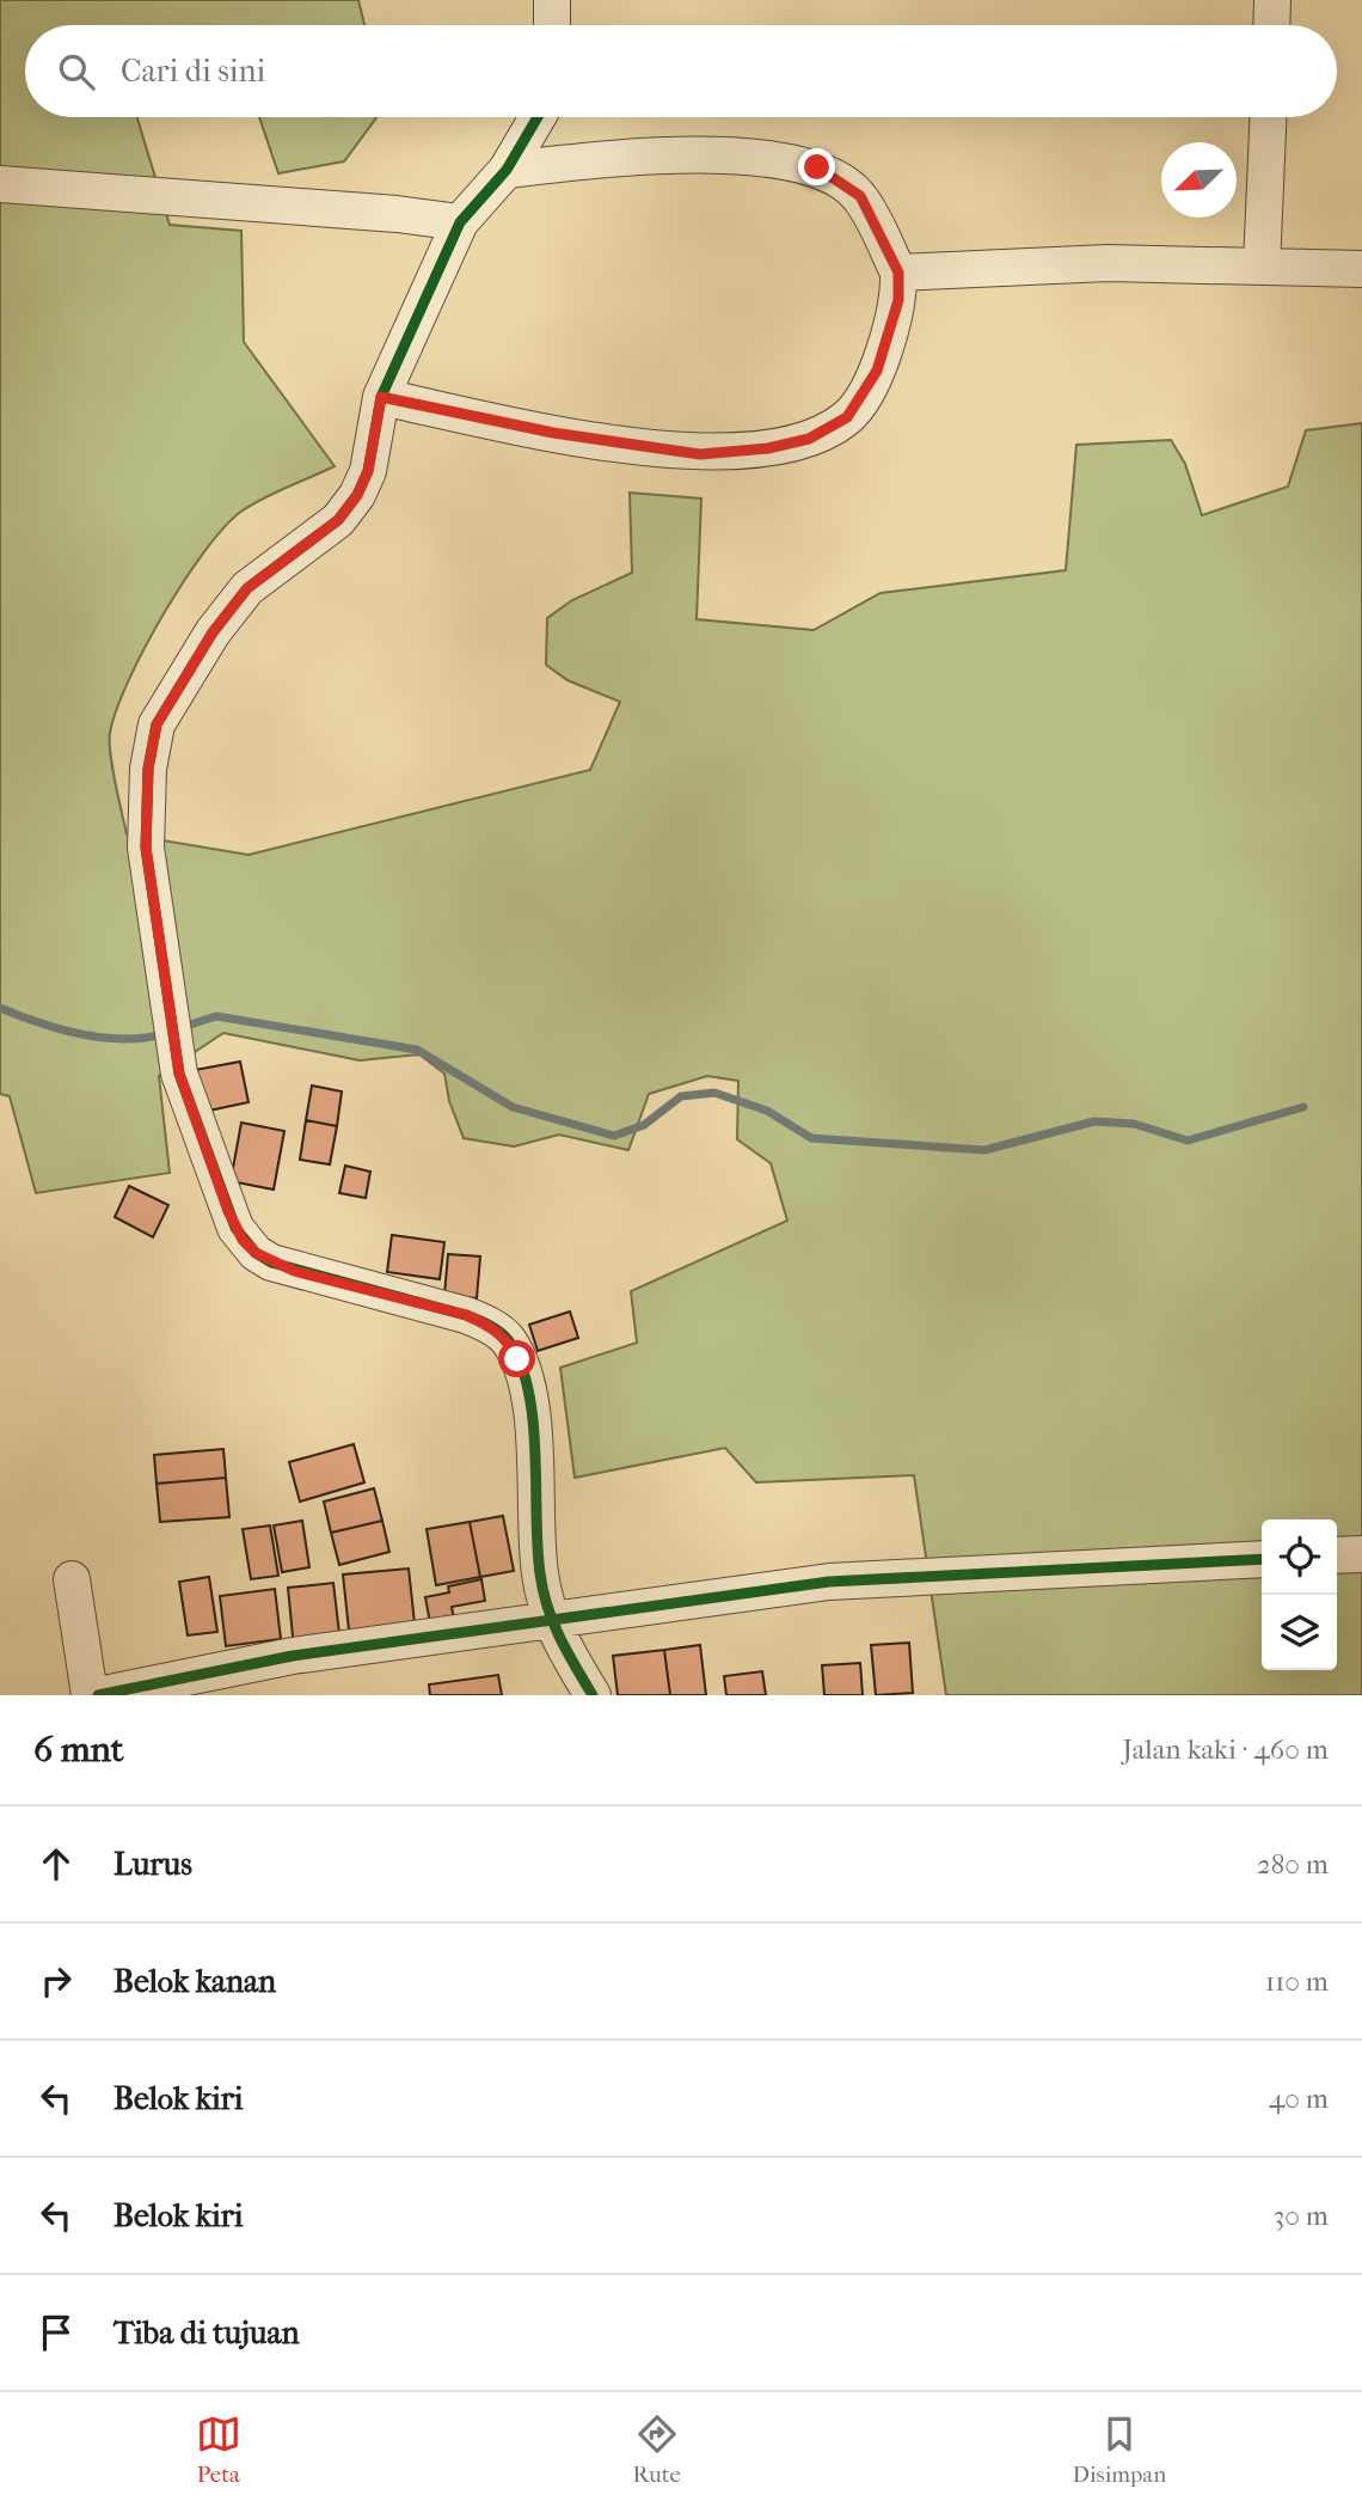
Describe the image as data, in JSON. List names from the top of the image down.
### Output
{
  "north": "bottom left",
  "page": {
    "search": "Cari di sini",
    "heading": ["6 mnt", "Jalan kaki · 460 m"],
    "list": [
      ["Lurus", "280 m"],
      ["Belok kanan", "110 m"],
      ["Belok kiri", "40 m"],
      ["Belok kiri", "30 m"],
      "Tiba di tujuan"
    ],
    "nav": ["Peta", "Rute", "Disimpan"]
  }
}
